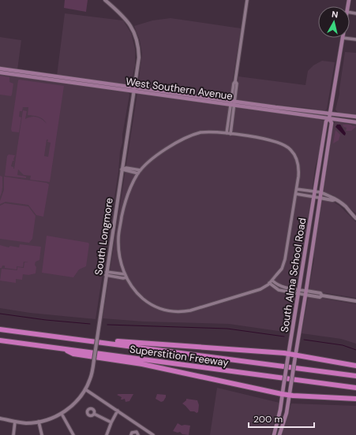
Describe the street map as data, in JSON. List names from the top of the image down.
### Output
{
  "streets": {
    "highway": ["Superstition Freeway"],
    "main road": ["West Southern Avenue", "South Alma School Road"],
    "street": ["South Longmore"]
  },
  "crossings": [
    ["West Southern Avenue", "South Longmore"],
    ["West Southern Avenue", "South Alma School Road"]
  ],
  "scale_bar": "200 m",
  "north": "top"
}
